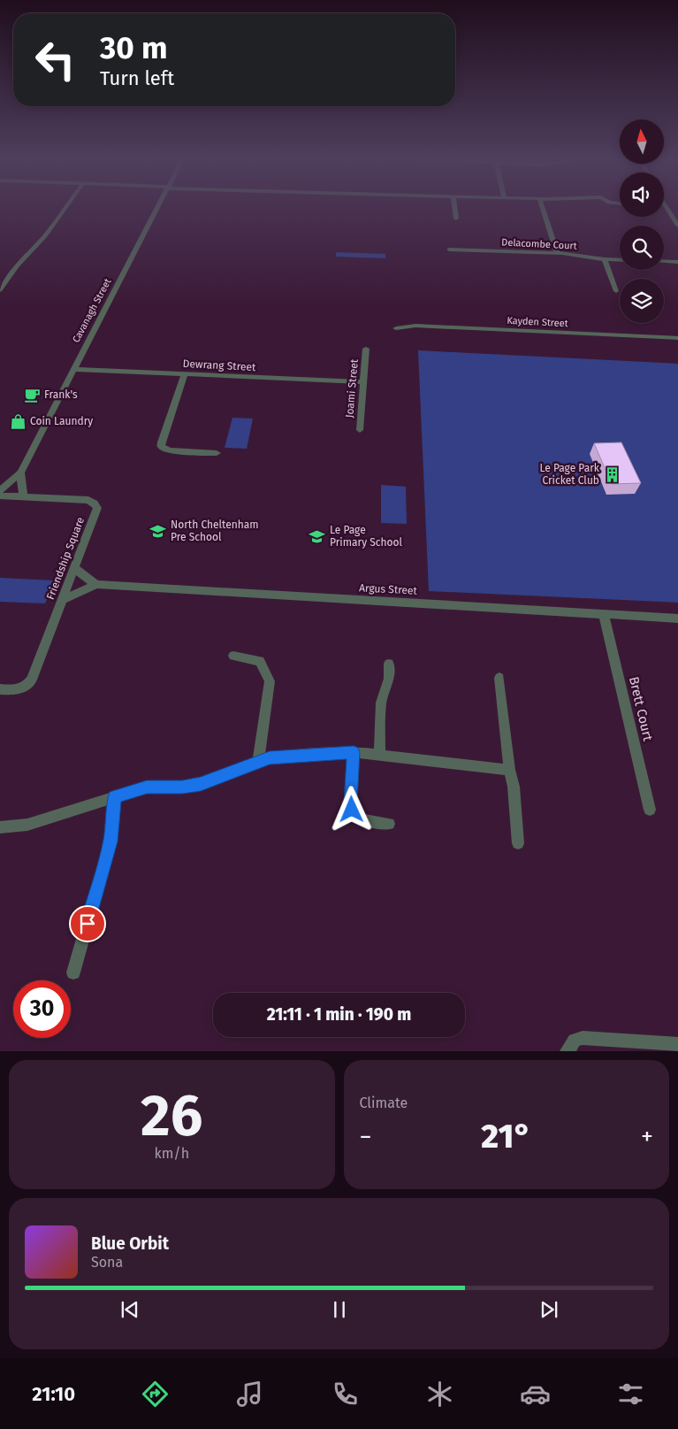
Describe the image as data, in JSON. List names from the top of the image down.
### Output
{
  "streets": {
    "street": [
      "Delacombe Court",
      "Cavanagh Street",
      "Kayden Street",
      "Dewrang Street",
      "Joami Street",
      "Friendship Square",
      "Argus Street",
      "Brett Court"
    ]
  },
  "crossings": [
    ["Cavanagh Street", "Dewrang Street"],
    ["Dewrang Street", "Joami Street"],
    ["Friendship Square", "Argus Street"],
    ["Argus Street", "Brett Court"]
  ],
  "places": {
    "cafe": ["Frank's"],
    "shop": ["Coin Laundry"],
    "building": ["Le Page Park Cricket Club"],
    "school or university": ["North Cheltenham Pre School", "Le Page Primary School"]
  },
  "north": "top",
  "page": {
    "turn": ["30 m", "Turn left"],
    "limit": "30",
    "trip": "21:11 · 1 min · 190 m",
    "tile": [
      ["26", "km/h"],
      "Climate"
    ],
    "heat": ["−", "21°", "+"],
    "song": ["Blue Orbit", "Sona"],
    "tabs": "21:10"
  }
}
